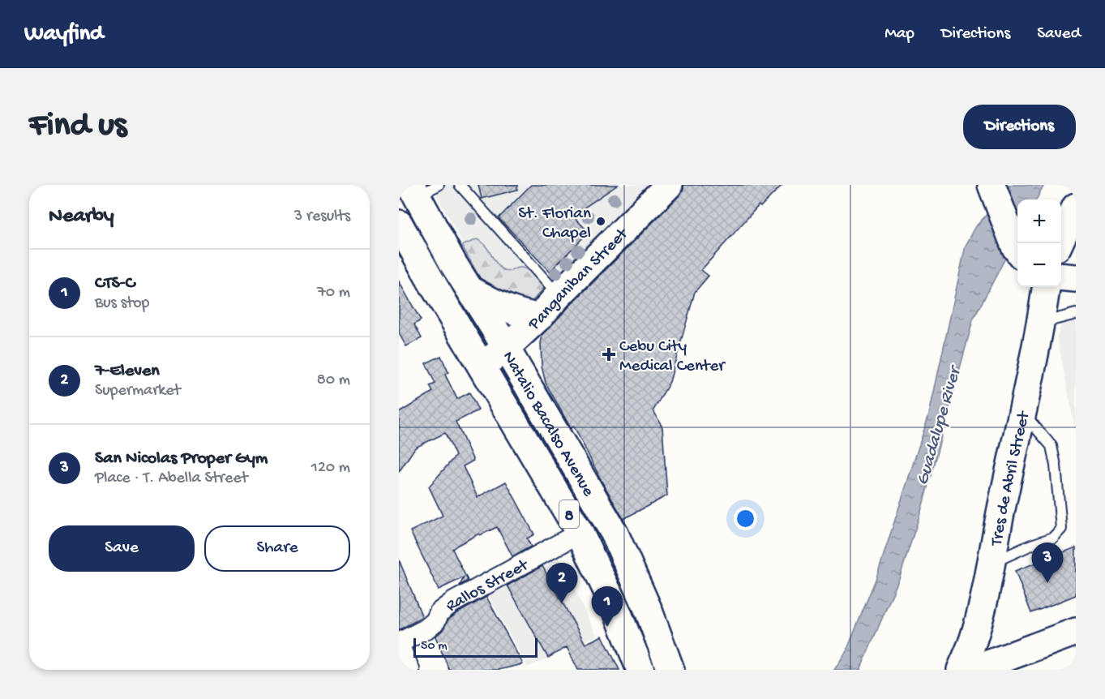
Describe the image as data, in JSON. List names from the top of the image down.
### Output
{
  "streets": {
    "main road": [
      "Panganiban Street",
      "Natalio Bacalso Avenue",
      "Tres de Abril Street",
      "8"
    ],
    "street": ["Rallos Street"]
  },
  "crossings": [
    ["Panganiban Street", "Natalio Bacalso Avenue"],
    ["Natalio Bacalso Avenue", "Rallos Street"]
  ],
  "water": ["Guadalupe River"],
  "places": {
    "other": ["St. Florian Chapel"],
    "health": ["Cebu City Medical Center"]
  },
  "scale_bar": "50 m",
  "page": {
    "header": "Wayfind",
    "nav": ["Map", "Directions", "Saved"],
    "buttons": [
      "Directions",
      ["Save", "Share"]
    ],
    "title": "Find us",
    "heading": ["Nearby", "3 results"],
    "map_buttons": ["+", "−"],
    "list": [
      {
        "mark": "1",
        "name": "CTS-C",
        "note": "Bus stop",
        "value": "70 m"
      },
      {
        "mark": "2",
        "name": "7-Eleven",
        "note": "Supermarket",
        "value": "80 m"
      },
      {
        "mark": "3",
        "name": "San Nicolas Proper Gym",
        "note": "Place · T. Abella Street",
        "value": "120 m"
      }
    ],
    "pins": ["3", "2", "1"],
    "scale": "50 m"
  }
}
